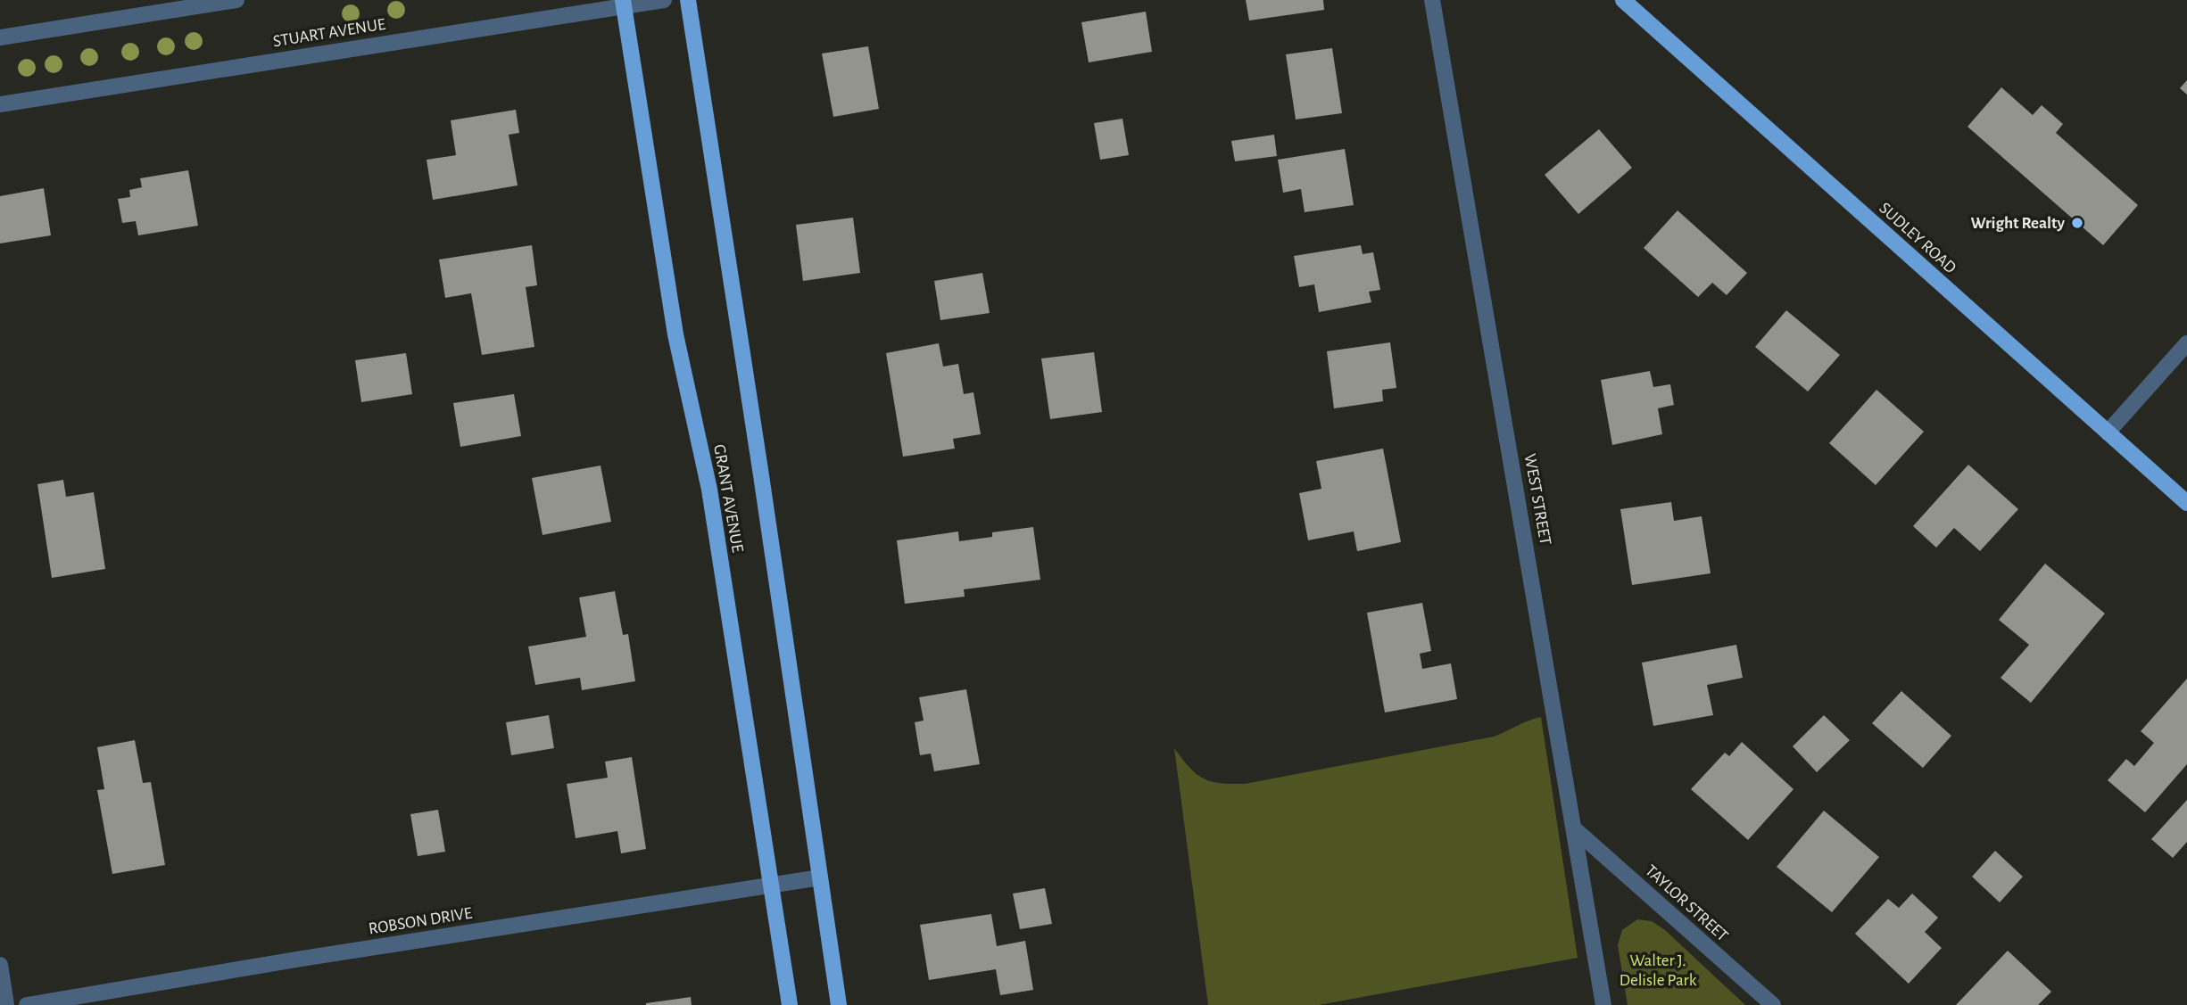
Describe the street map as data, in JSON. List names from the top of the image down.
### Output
{
  "streets": {
    "main road": ["SUDLEY ROAD", "GRANT AVENUE"],
    "street": [
      "STUART AVENUE",
      "WEST STREET",
      "TAYLOR STREET",
      "ROBSON DRIVE"
    ]
  },
  "crossings": [
    ["STUART AVENUE", "GRANT AVENUE"],
    ["GRANT AVENUE", "ROBSON DRIVE"],
    ["WEST STREET", "TAYLOR STREET"]
  ],
  "parks": ["Walter J. Delisle Park"],
  "places": ["Wright Realty"]
}
